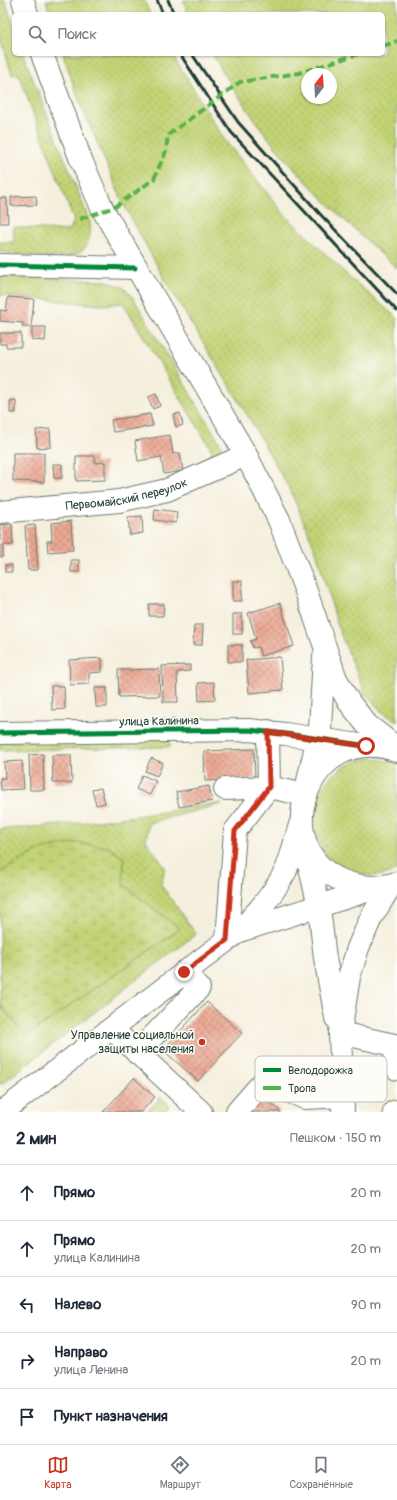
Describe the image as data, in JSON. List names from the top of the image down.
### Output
{
  "streets": {
    "main road": ["Первомайский переулок", "улица Калинина"]
  },
  "places": ["Управление социальной защиты населения"],
  "legend": ["Велодорожка", "Тропа"],
  "north": "top",
  "page": {
    "search": "Поиск",
    "heading": ["2 мин", "Пешком · 150 m"],
    "list": [
      ["Прямо", "20 m"],
      ["Прямо", "улица Калинина", "20 m"],
      ["Налево", "90 m"],
      ["Направо", "улица Ленина", "20 m"],
      "Пункт назначения"
    ],
    "nav": ["Карта", "Маршрут", "Сохранённые"]
  }
}
